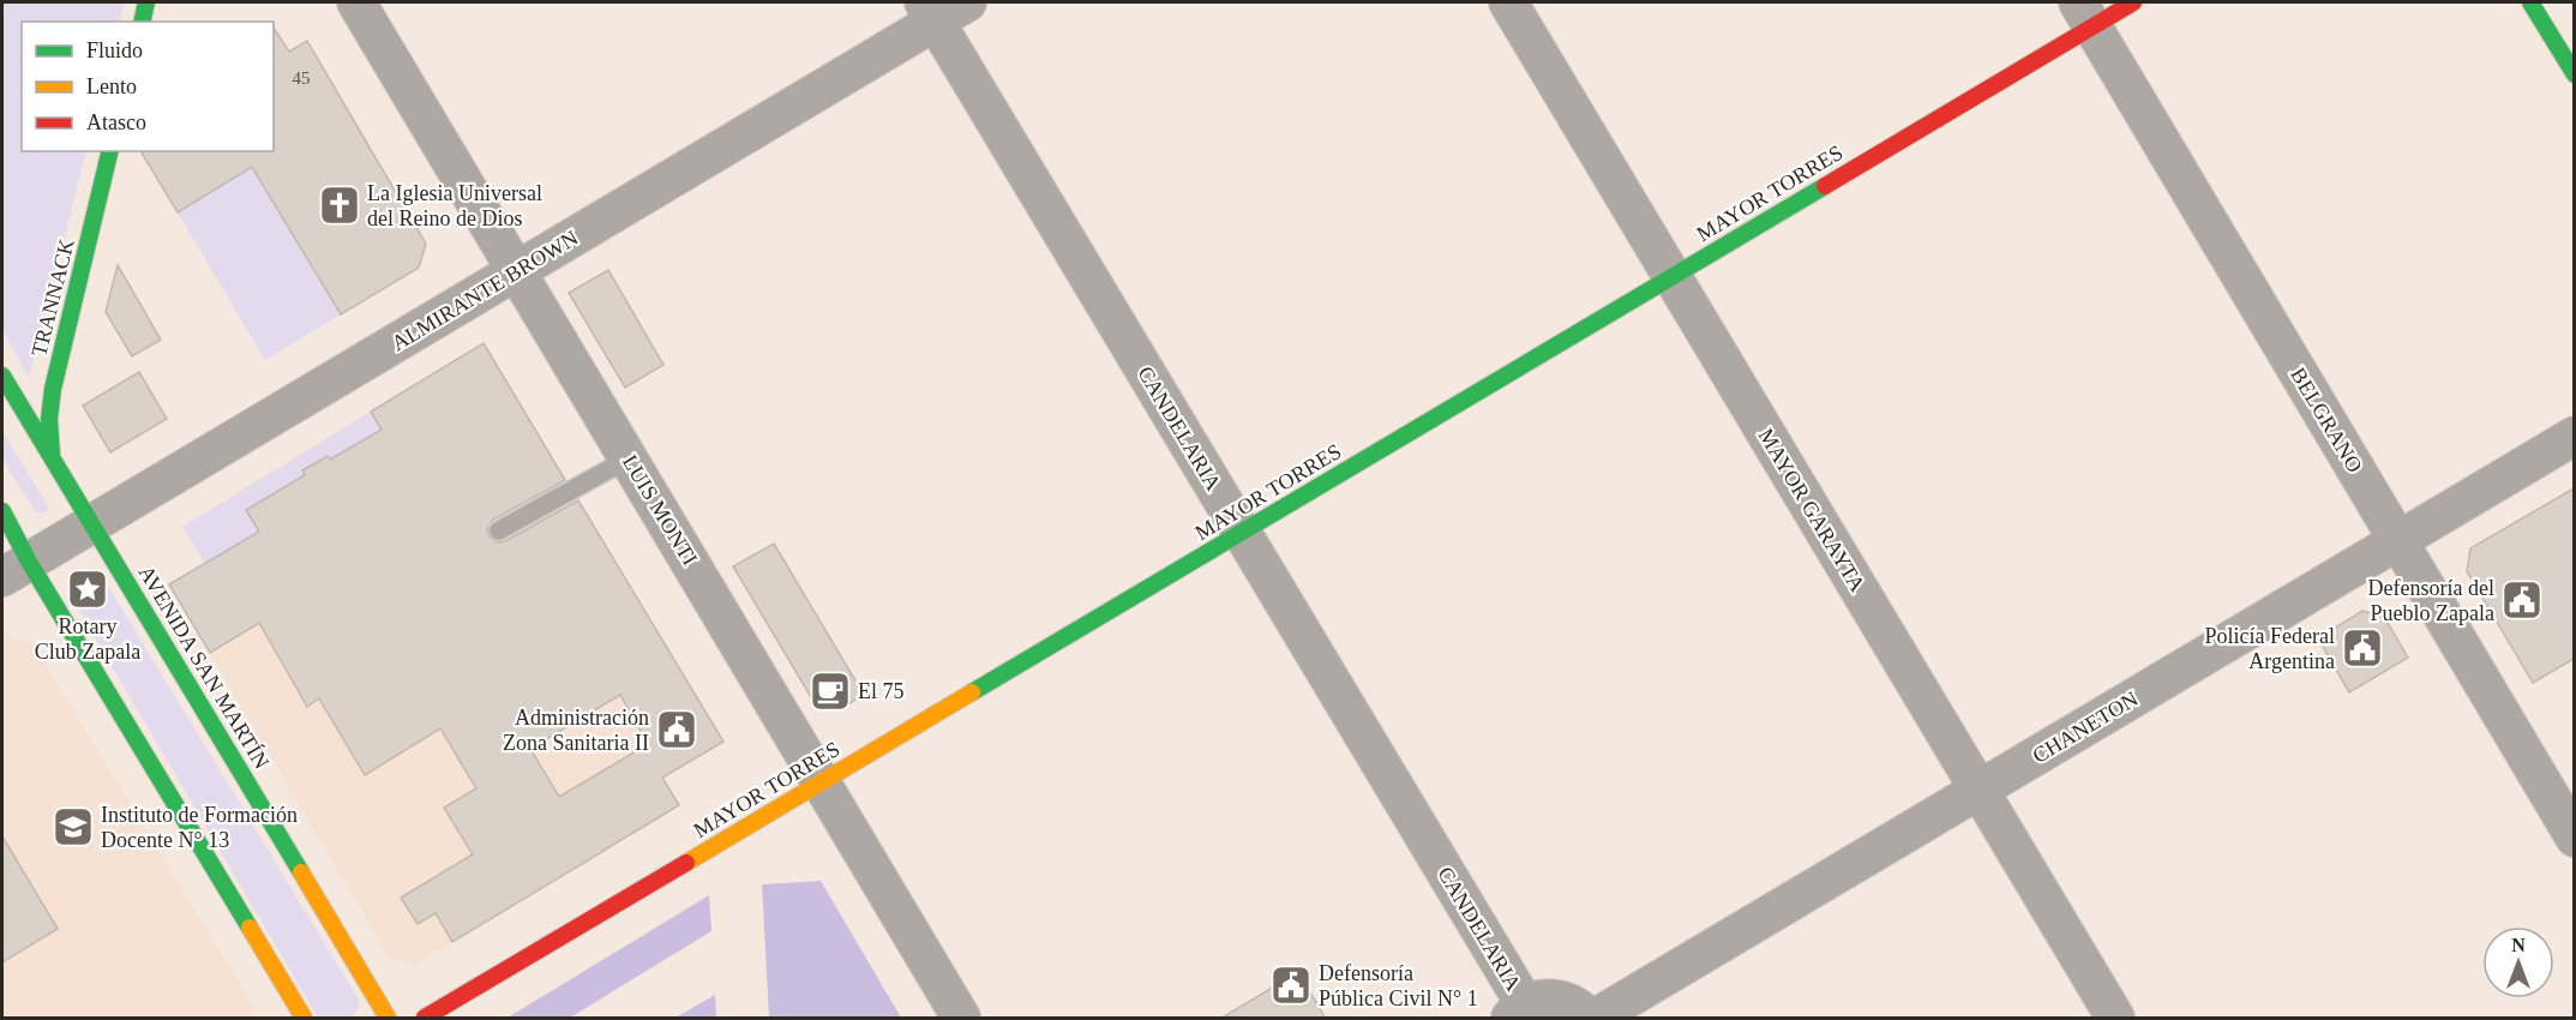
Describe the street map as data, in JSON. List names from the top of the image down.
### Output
{
  "streets": {
    "street": [
      "MAYOR TORRES",
      "ALMIRANTE BROWN",
      "TRANNACK",
      "BELGRANO",
      "CANDELARIA",
      "LUIS MONTI",
      "MAYOR GARAYTA",
      "AVENIDA SAN MARTÍN",
      "CHANETON"
    ]
  },
  "crossings": [
    ["MAYOR TORRES", "BELGRANO"],
    ["MAYOR TORRES", "CANDELARIA"],
    ["MAYOR TORRES", "LUIS MONTI"],
    ["MAYOR TORRES", "MAYOR GARAYTA"],
    ["ALMIRANTE BROWN", "CANDELARIA"],
    ["ALMIRANTE BROWN", "LUIS MONTI"],
    ["ALMIRANTE BROWN", "AVENIDA SAN MARTÍN"],
    ["TRANNACK", "AVENIDA SAN MARTÍN"],
    ["BELGRANO", "CHANETON"],
    ["MAYOR GARAYTA", "CHANETON"]
  ],
  "places": {
    "church": ["La Iglesia Universal del Reino de Dios"],
    "place": ["Rotary Club Zapala"],
    "public building": [
      "Defensoría del Pueblo Zapala",
      "Policía Federal Argentina",
      "Administración Zona Sanitaria II",
      "Defensoría Pública Civil N° 1"
    ],
    "cafe": ["El 75"],
    "school or university": ["Instituto de Formación Docente N° 13"]
  },
  "house_numbers": ["45"],
  "legend": ["Fluido", "Lento", "Atasco"],
  "north": "top"
}
